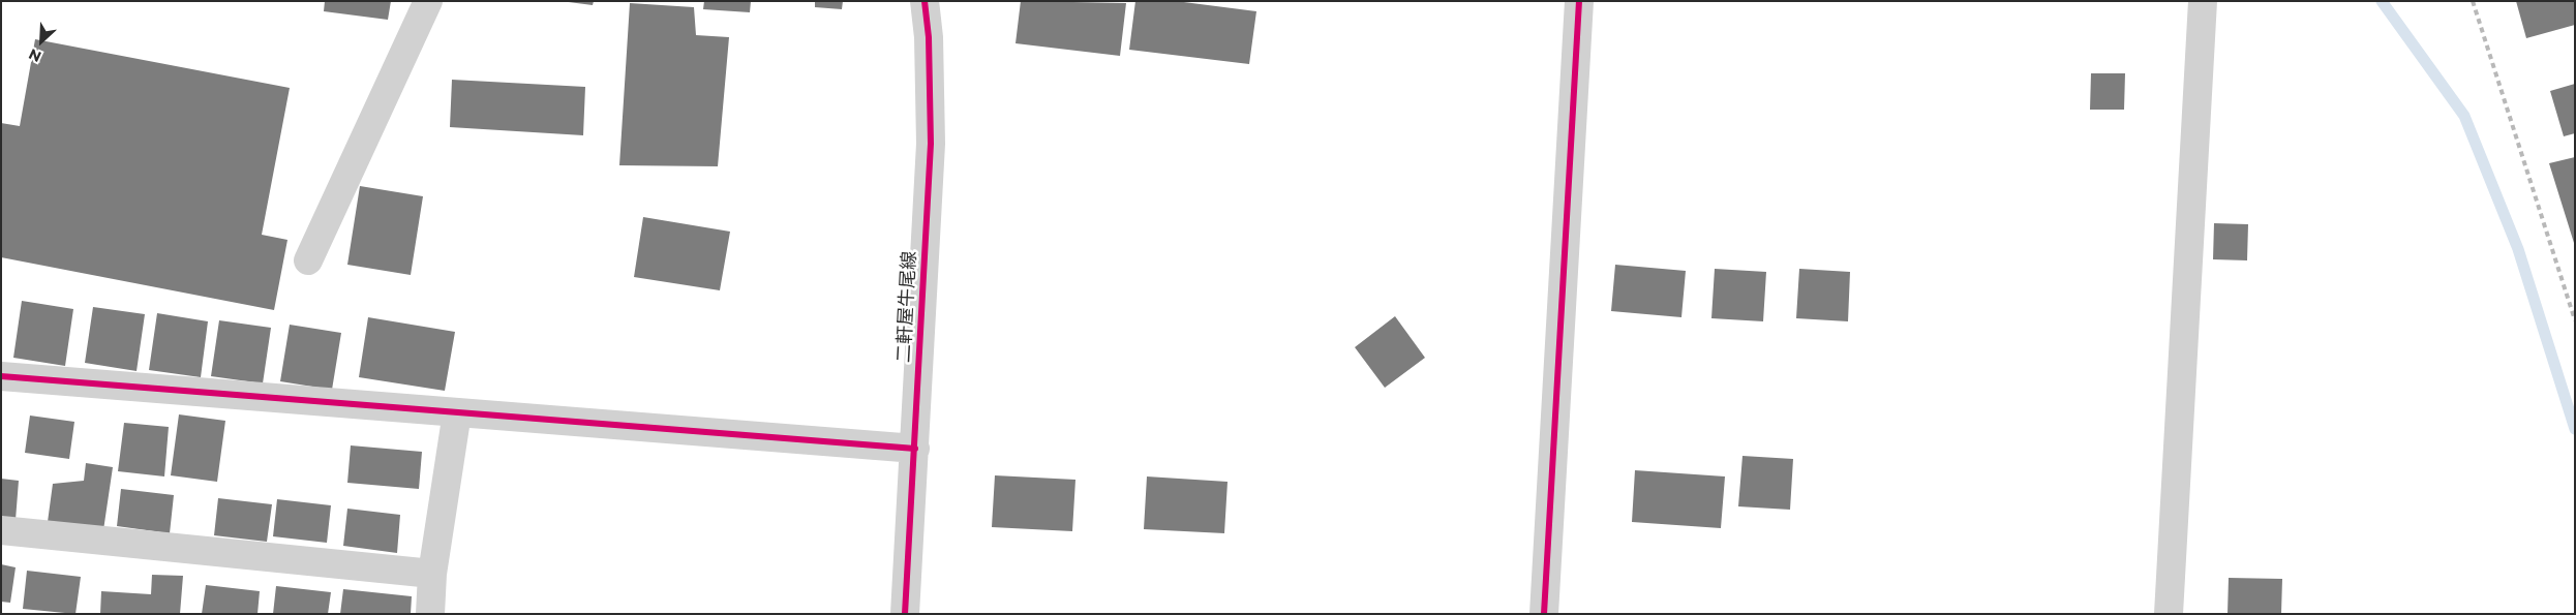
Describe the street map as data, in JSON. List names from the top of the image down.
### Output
{
  "streets": {
    "street": ["二軒屋牛尾線"]
  },
  "north": "bottom left"
}
